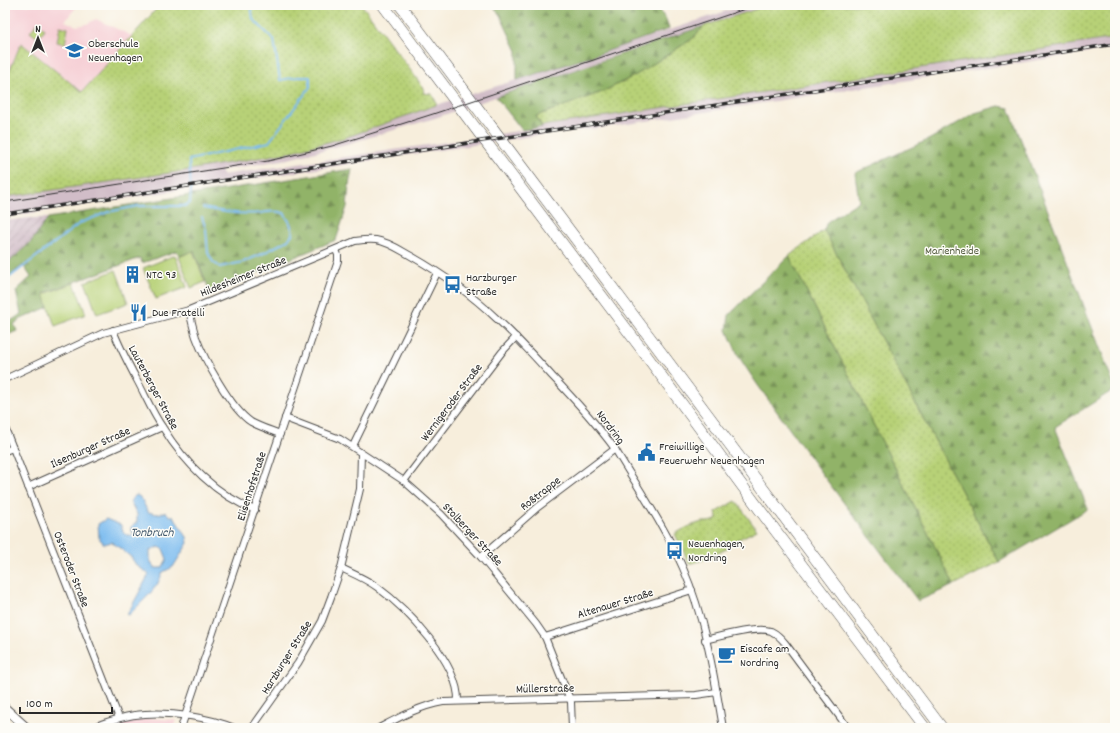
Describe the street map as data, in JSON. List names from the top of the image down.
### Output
{
  "streets": {
    "street": [
      "Hildesheimer Straße",
      "Lauterberger Straße",
      "Wernigeroder Straße",
      "Nordring",
      "Ilsenburger Straße",
      "Elisenhofstraße",
      "Roßtrappe",
      "Stolberger Straße",
      "Osteroder Straße",
      "Altenauer Straße",
      "Harzburger Straße",
      "Müllerstraße"
    ]
  },
  "crossings": [
    ["Hildesheimer Straße", "Lauterberger Straße"],
    ["Hildesheimer Straße", "Nordring"],
    ["Hildesheimer Straße", "Elisenhofstraße"],
    ["Lauterberger Straße", "Ilsenburger Straße"],
    ["Lauterberger Straße", "Elisenhofstraße"],
    ["Wernigeroder Straße", "Nordring"],
    ["Wernigeroder Straße", "Stolberger Straße"],
    ["Nordring", "Roßtrappe"],
    ["Nordring", "Altenauer Straße"],
    ["Nordring", "Müllerstraße"],
    ["Ilsenburger Straße", "Osteroder Straße"],
    ["Elisenhofstraße", "Stolberger Straße"],
    ["Roßtrappe", "Stolberger Straße"],
    ["Stolberger Straße", "Altenauer Straße"],
    ["Stolberger Straße", "Harzburger Straße"],
    ["Stolberger Straße", "Müllerstraße"]
  ],
  "water": ["Tonbruch"],
  "parks": ["Marienheide"],
  "places": {
    "school or university": ["Oberschule Neuenhagen"],
    "building": ["NTC 93"],
    "bus stop": ["Harzburger Straße", "Neuenhagen, Nordring"],
    "restaurant": ["Due Fratelli"],
    "public building": ["Freiwillige Feuerwehr Neuenhagen"],
    "cafe": ["Eiscafe am Nordring"]
  },
  "scale_bar": "100 m",
  "north": "top"
}
